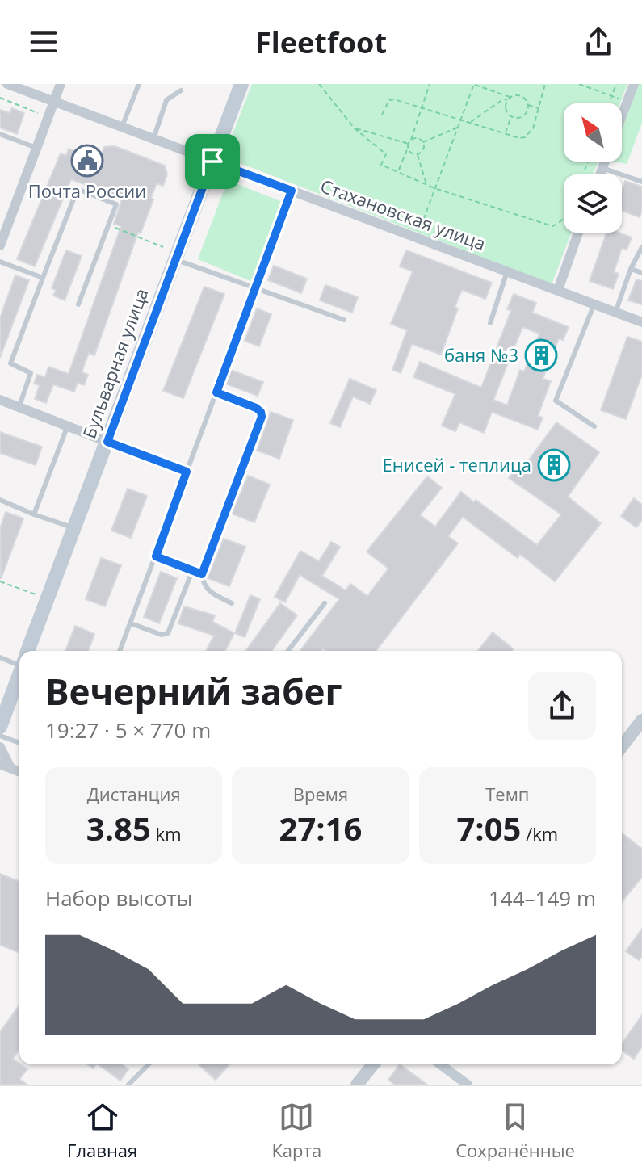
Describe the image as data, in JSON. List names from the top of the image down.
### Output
{
  "streets": {
    "main road": ["Бульварная улица"],
    "street": ["Стахановская улица"]
  },
  "crossings": [
    ["Стахановская улица", "Бульварная улица"]
  ],
  "places": {
    "public building": ["Почта России"],
    "building": ["баня №3", "Енисей - теплица"]
  },
  "north": "top left",
  "page": {
    "header": "Fleetfoot",
    "heading": ["Вечерний забег", "19:27 · 5 × 770 m"],
    "stats": [
      ["Дистанция", "3.85 km"],
      ["Время", "27:16"],
      ["Темп", "7:05 /km"]
    ],
    "chart": ["Набор высоты", "144–149 m"],
    "tabs": ["Главная", "Карта", "Сохранённые"]
  }
}
